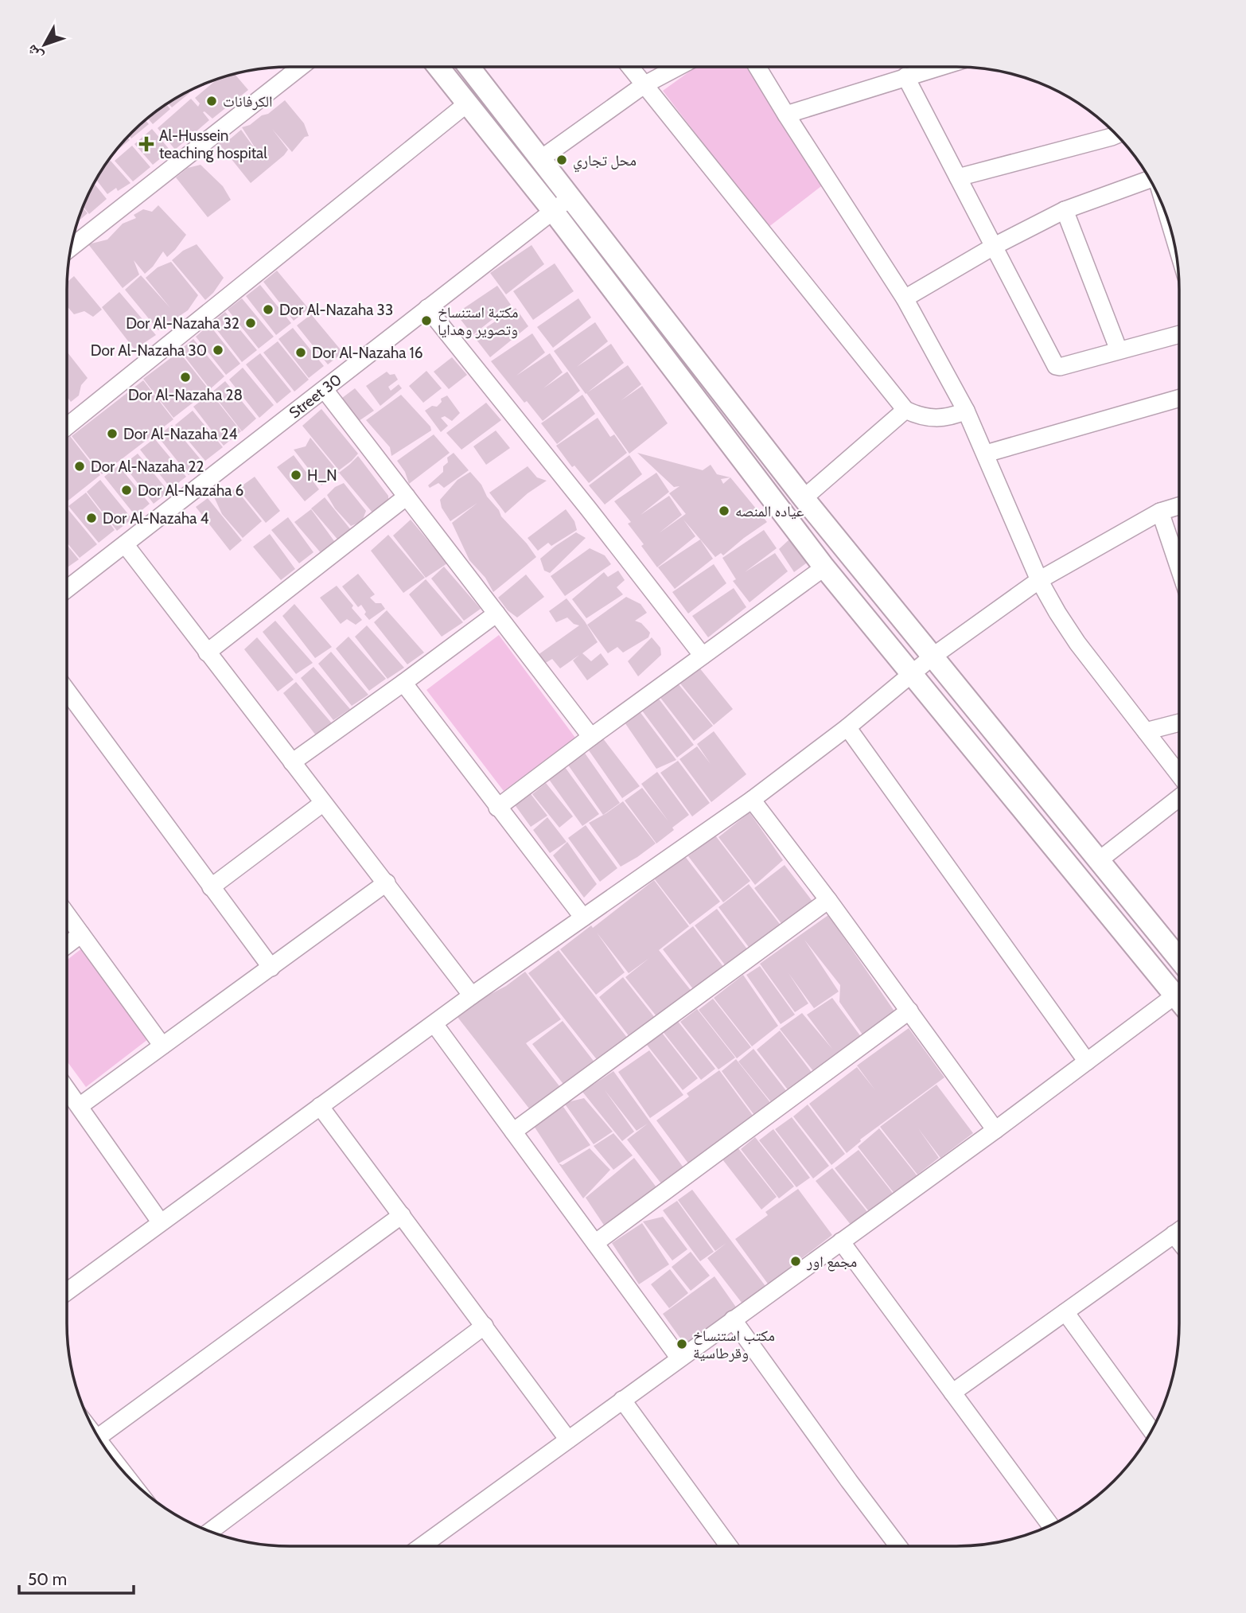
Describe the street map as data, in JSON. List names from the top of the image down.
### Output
{
  "streets": {
    "street": ["Street 30"]
  },
  "places": {
    "other": [
      "الكرفانات",
      "محل تجاري",
      "Dor Al-Nazaha 33",
      "مكتبة استنساخ وتصوير وهدايا",
      "Dor Al-Nazaha 32",
      "Dor Al-Nazaha 30",
      "Dor Al-Nazaha 16",
      "Dor Al-Nazaha 28",
      "Dor Al-Nazaha 24",
      "Dor Al-Nazaha 22",
      "H_N",
      "Dor Al-Nazaha 6",
      "عياده المنصه",
      "Dor Al-Nazaha 4",
      "مجمع اور",
      "مكتب استنساخ وقرطاسية"
    ],
    "health": ["Al-Hussein teaching hospital"]
  },
  "scale_bar": "50 m",
  "north": "bottom left"
}
